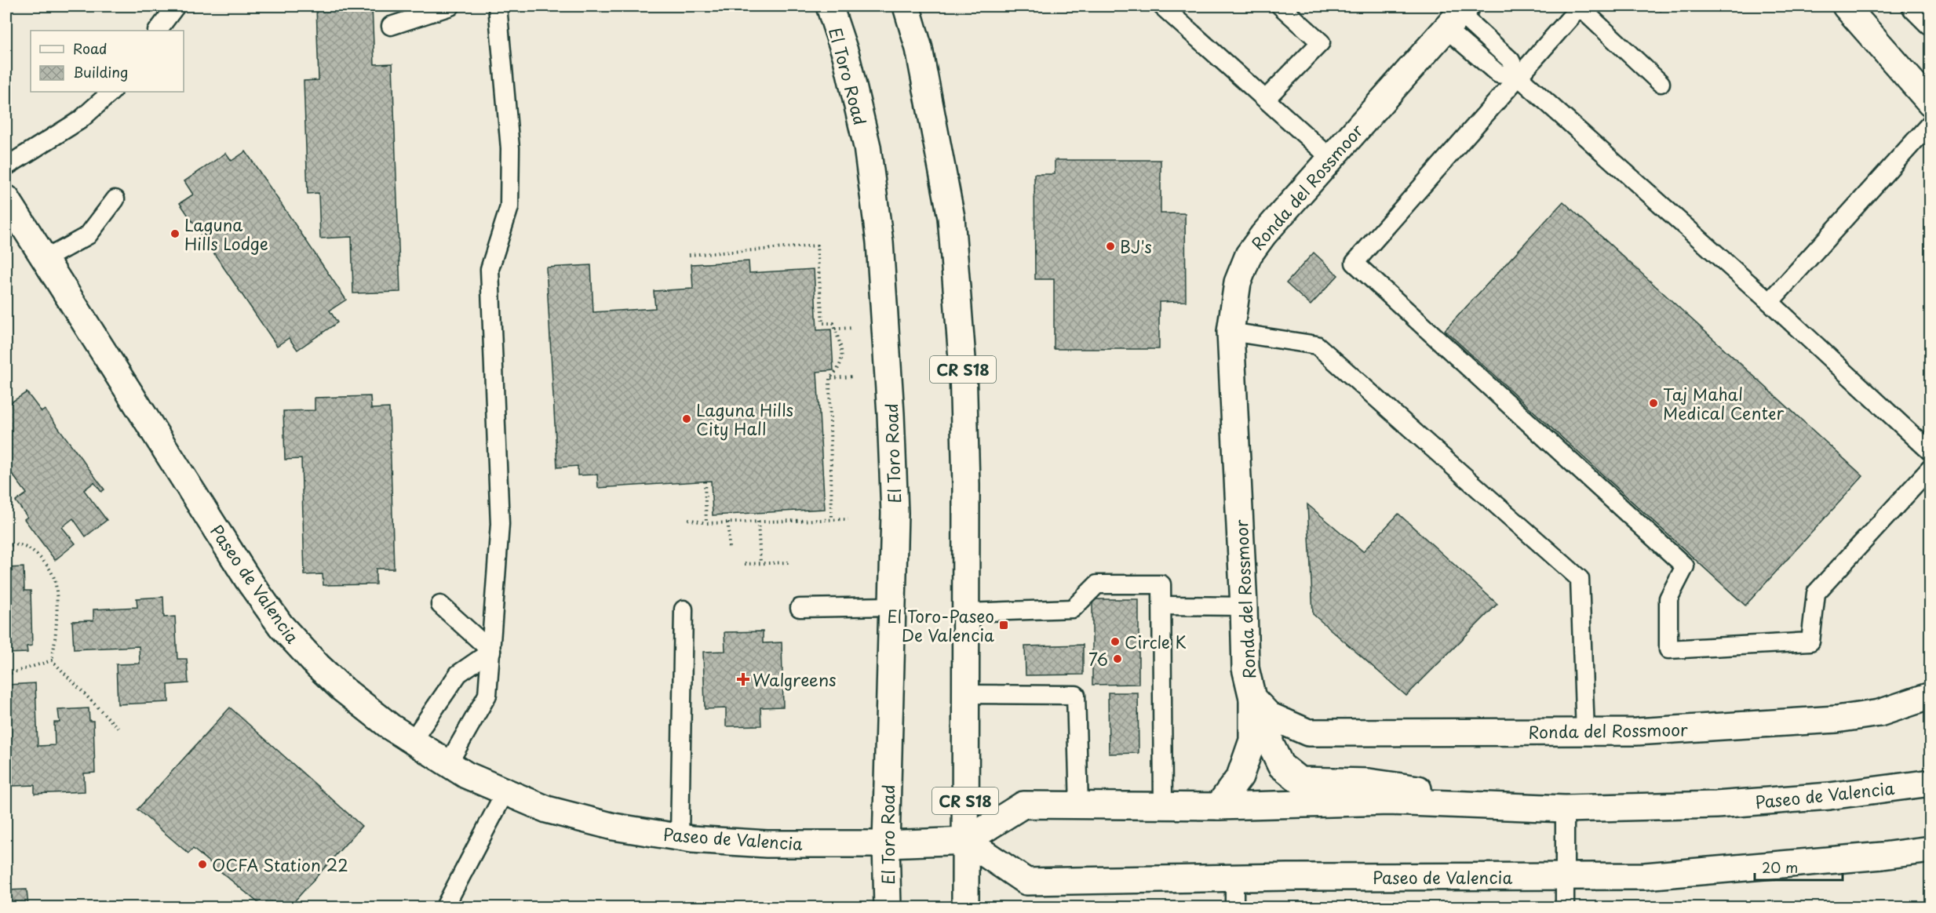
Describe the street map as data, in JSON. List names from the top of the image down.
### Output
{
  "streets": {
    "main road": [
      "El Toro Road",
      "Ronda del Rossmoor",
      "CR S18",
      "Paseo de Valencia"
    ]
  },
  "crossings": [
    ["El Toro Road", "Paseo de Valencia"],
    ["CR S18", "Paseo de Valencia"]
  ],
  "places": {
    "other": [
      "Laguna Hills Lodge",
      "BJ's",
      "Taj Mahal Medical Center",
      "Laguna Hills City Hall",
      "Circle K",
      "76",
      "OCFA Station 22"
    ],
    "transit": ["El Toro-Paseo De Valencia"],
    "health": ["Walgreens"]
  },
  "legend": ["Road", "Building"],
  "scale_bar": "20 m"
}
